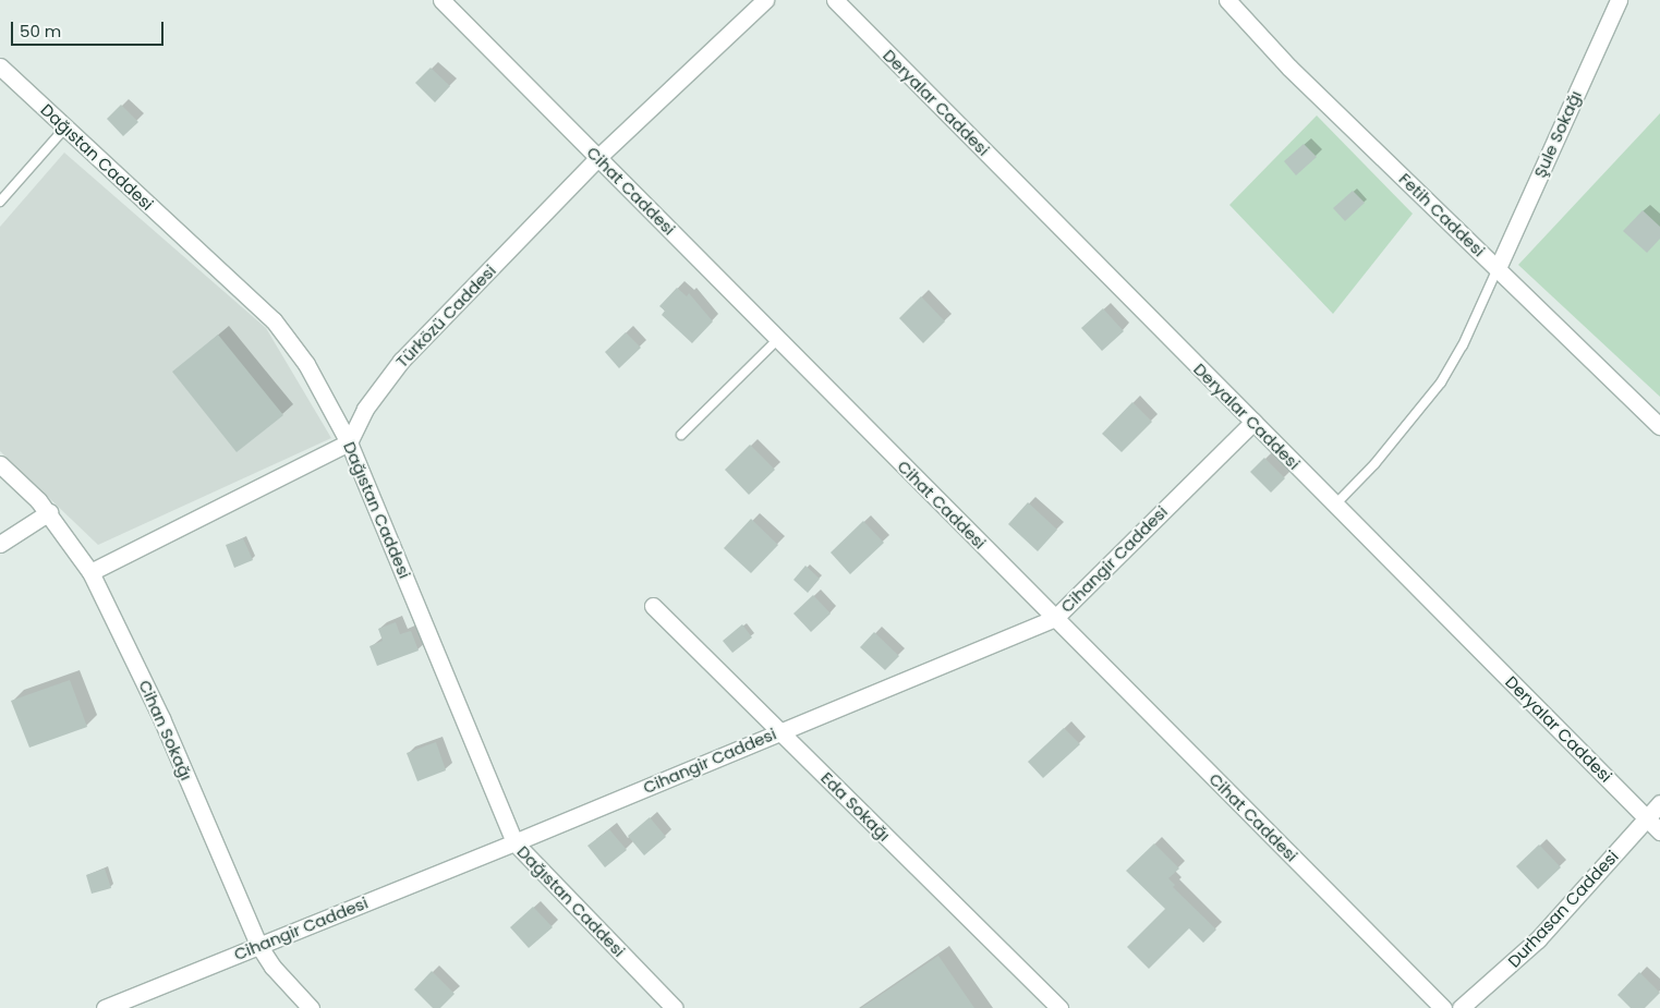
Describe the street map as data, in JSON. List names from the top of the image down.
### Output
{
  "streets": {
    "street": [
      "Deryalar Caddesi",
      "Şule Sokağı",
      "Dağıstan Caddesi",
      "Cihat Caddesi",
      "Fetih Caddesi",
      "Türközü Caddesi",
      "Cihangir Caddesi",
      "Cihan Sokağı",
      "Eda Sokağı",
      "Durhasan Caddesi"
    ]
  },
  "crossings": [
    ["Deryalar Caddesi", "Cihangir Caddesi"],
    ["Deryalar Caddesi", "Durhasan Caddesi"],
    ["Şule Sokağı", "Fetih Caddesi"],
    ["Dağıstan Caddesi", "Türközü Caddesi"],
    ["Dağıstan Caddesi", "Cihangir Caddesi"],
    ["Cihat Caddesi", "Türközü Caddesi"],
    ["Cihat Caddesi", "Cihangir Caddesi"],
    ["Cihangir Caddesi", "Cihan Sokağı"],
    ["Cihangir Caddesi", "Eda Sokağı"]
  ],
  "scale_bar": "50 m"
}
